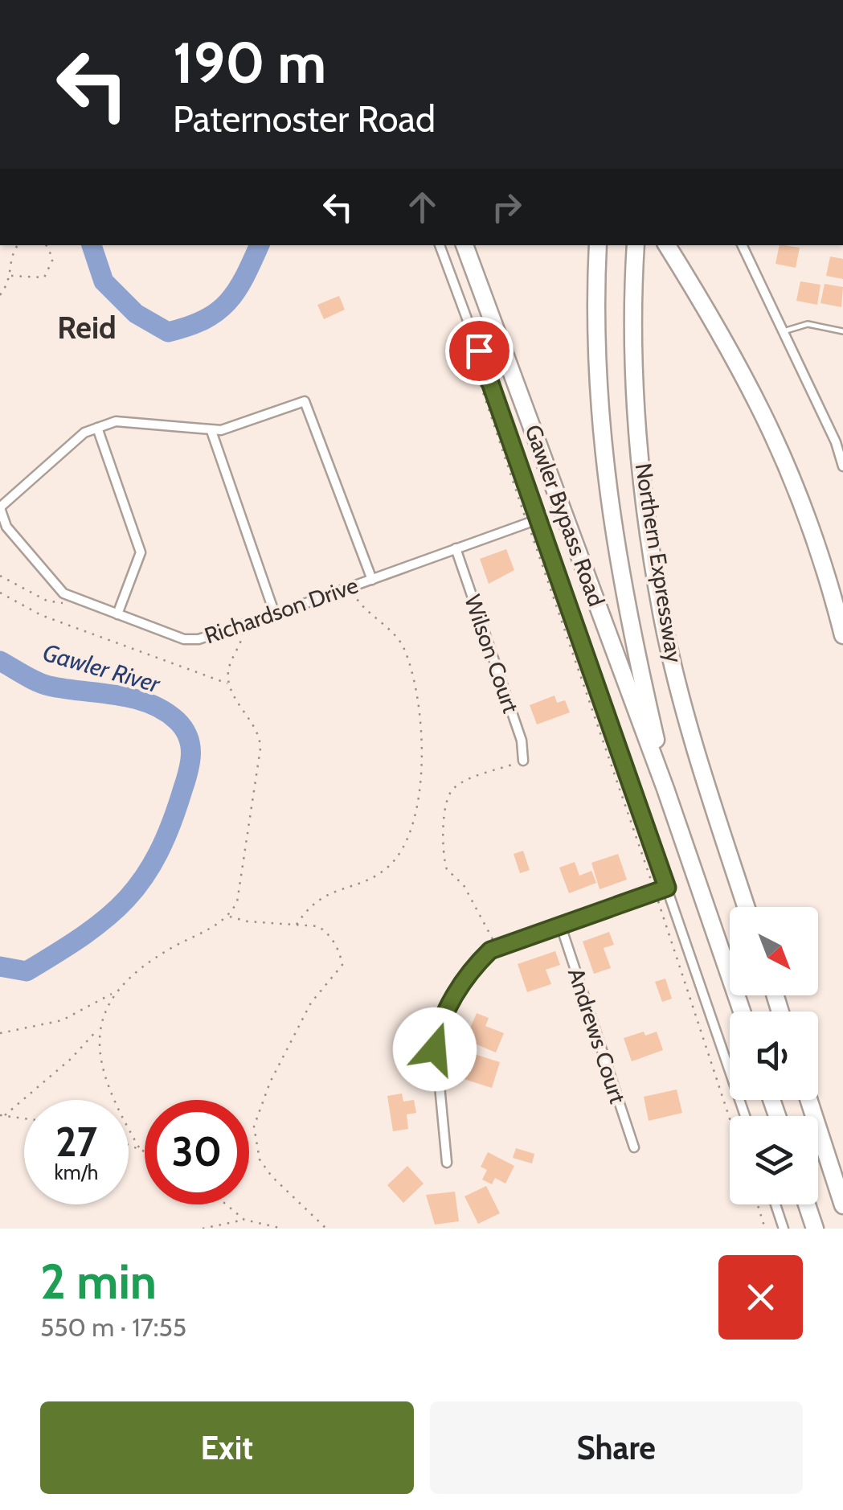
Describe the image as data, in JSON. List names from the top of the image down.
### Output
{
  "streets": {
    "highway": ["Gawler Bypass Road", "Northern Expressway"],
    "street": ["Richardson Drive", "Wilson Court", "Andrews Court"]
  },
  "crossings": [
    ["Gawler Bypass Road", "Northern Expressway"],
    ["Richardson Drive", "Wilson Court"]
  ],
  "districts": ["Reid"],
  "water": ["Gawler River"],
  "north": "bottom right",
  "page": {
    "turn": ["190 m", "Paternoster Road"],
    "speed": "27 km/h",
    "limit": "30",
    "heading": ["2 min", "550 m · 17:55"],
    "buttons": ["Exit", "Share"]
  }
}
